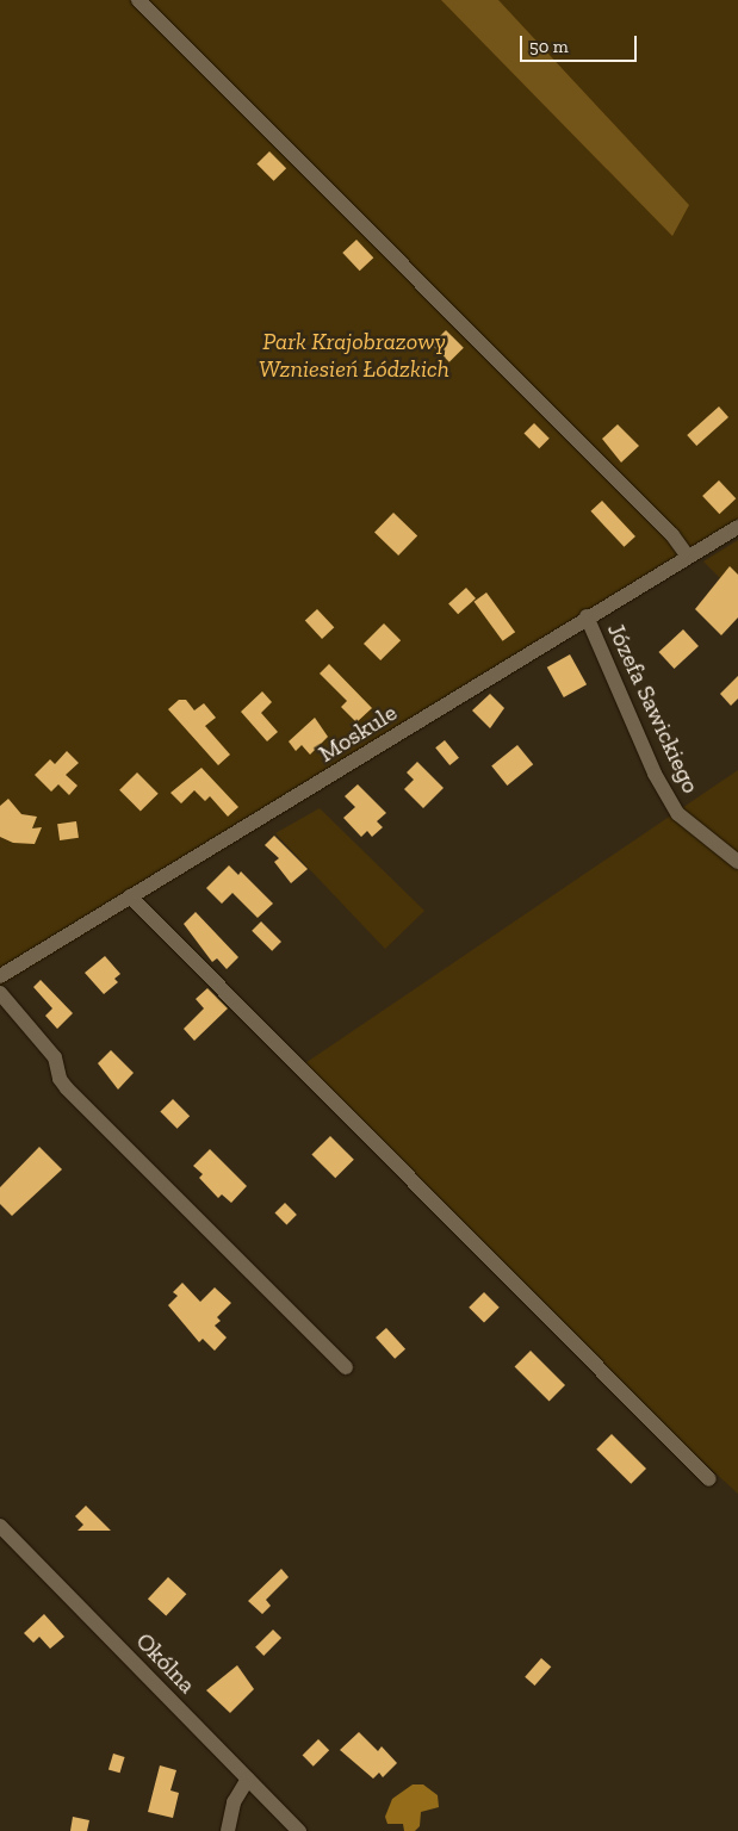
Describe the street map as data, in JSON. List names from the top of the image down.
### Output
{
  "streets": {
    "street": ["Józefa Sawickiego", "Moskule", "Okólna"]
  },
  "crossings": [
    ["Józefa Sawickiego", "Moskule"]
  ],
  "parks": ["Park Krajobrazowy Wzniesień Łódzkich"],
  "scale_bar": "50 m"
}
